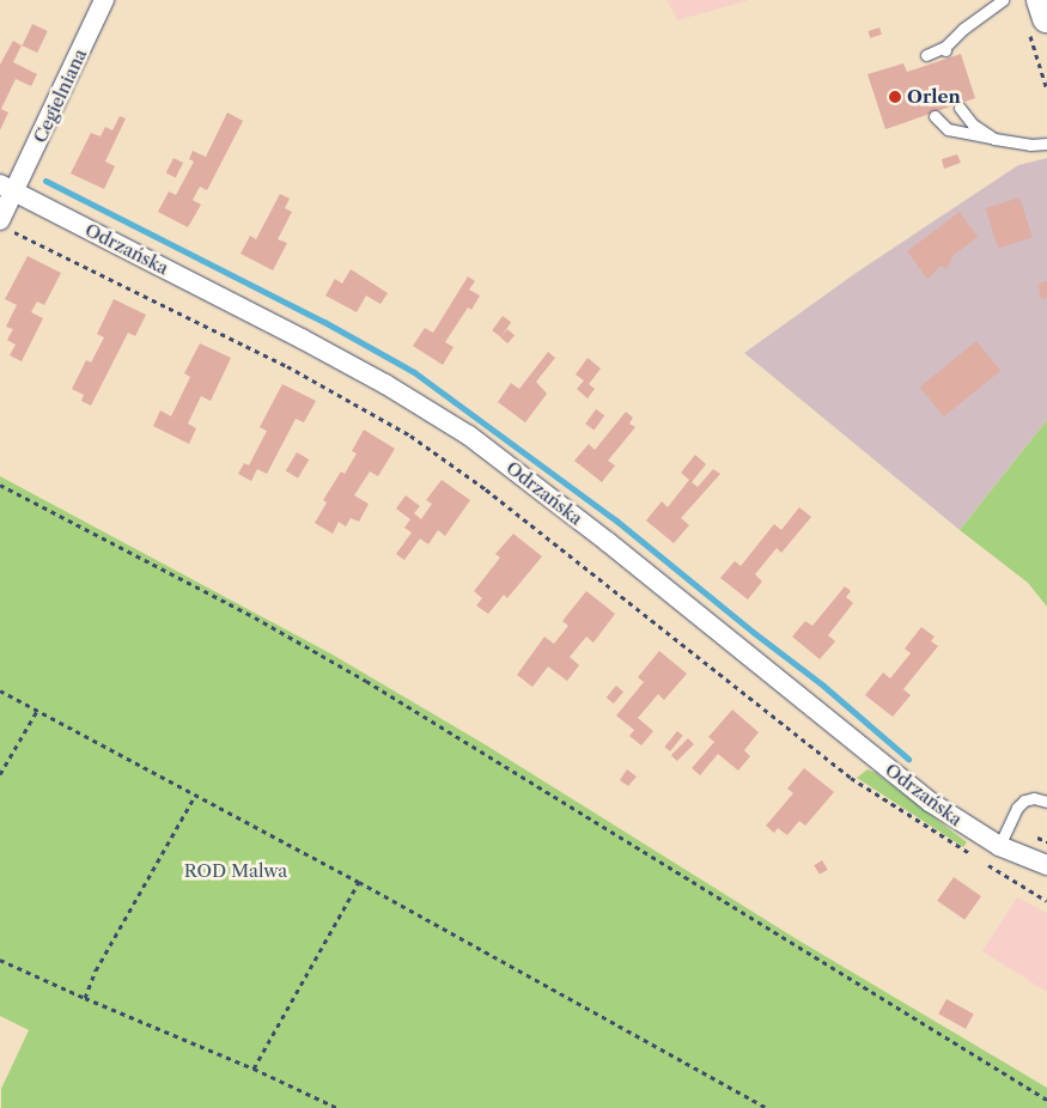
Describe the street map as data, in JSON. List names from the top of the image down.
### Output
{
  "streets": {
    "street": ["Cegielniana", "Odrzańska"]
  },
  "crossings": [
    ["Cegielniana", "Odrzańska"]
  ],
  "parks": ["ROD Malwa"],
  "places": ["Orlen"]
}
